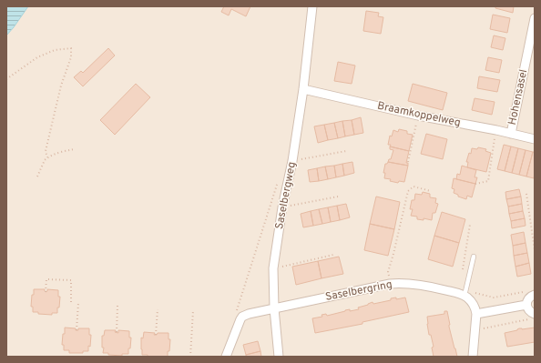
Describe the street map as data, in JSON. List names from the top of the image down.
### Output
{
  "streets": {
    "street": [
      "Hohensasel",
      "Braamkoppelweg",
      "Saselbergweg",
      "Saselbergring"
    ]
  },
  "crossings": [
    ["Hohensasel", "Braamkoppelweg"],
    ["Braamkoppelweg", "Saselbergweg"],
    ["Saselbergweg", "Saselbergring"]
  ]
}
